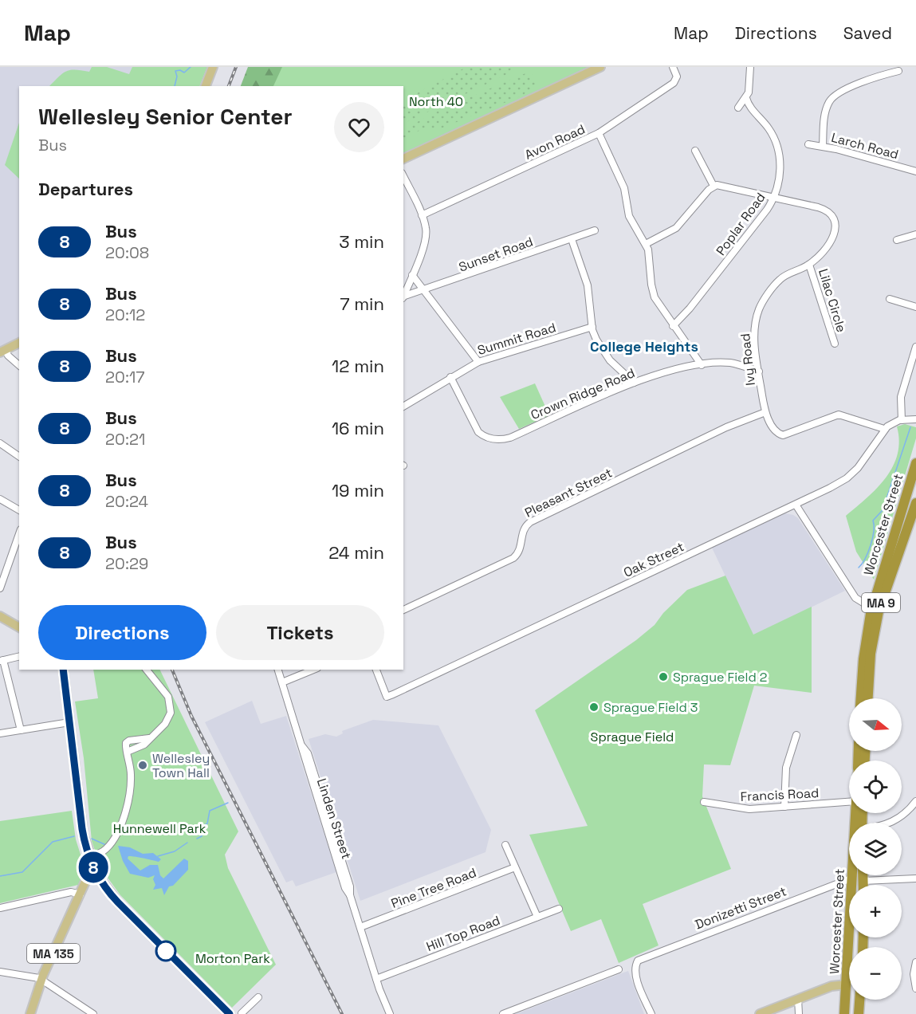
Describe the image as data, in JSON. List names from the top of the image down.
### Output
{
  "streets": {
    "highway": ["Worcester Street", "MA 9"],
    "main road": ["MA 135"],
    "street": [
      "Avon Road",
      "Larch Road",
      "Poplar Road",
      "Sunset Road",
      "Lilac Circle",
      "Summit Road",
      "Ivy Road",
      "Crown Ridge Road",
      "Pleasant Street",
      "Oak Street",
      "Francis Road",
      "Linden Street",
      "Pine Tree Road",
      "Donizetti Street",
      "Hill Top Road"
    ]
  },
  "crossings": [
    ["Poplar Road", "Ivy Road"],
    ["Lilac Circle", "Ivy Road"],
    ["Summit Road", "Crown Ridge Road"],
    ["Ivy Road", "Crown Ridge Road"],
    ["Ivy Road", "Pleasant Street"],
    ["Ivy Road", "Oak Street"],
    ["Worcester Street", "Donizetti Street"],
    ["Linden Street", "Pine Tree Road"],
    ["Linden Street", "Hill Top Road"]
  ],
  "districts": ["College Heights"],
  "parks": [
    "North 40",
    "Sprague Field",
    "Hunnewell Park",
    "Morton Park"
  ],
  "places": ["Sprague Field 2", "Sprague Field 3", "Wellesley Town Hall"],
  "lines": ["bus line 8"],
  "north": "right",
  "page": {
    "header": "Map",
    "nav": ["Map", "Directions", "Saved"],
    "on_map": "8",
    "heading": [
      ["Wellesley Senior Center", "Bus"],
      "Departures"
    ],
    "list": [
      {
        "mark": "8",
        "name": "Bus",
        "note": "20:08",
        "value": "3 min"
      },
      {
        "mark": "8",
        "name": "Bus",
        "note": "20:12",
        "value": "7 min"
      },
      {
        "mark": "8",
        "name": "Bus",
        "note": "20:17",
        "value": "12 min"
      },
      {
        "mark": "8",
        "name": "Bus",
        "note": "20:21",
        "value": "16 min"
      },
      {
        "mark": "8",
        "name": "Bus",
        "note": "20:24",
        "value": "19 min"
      },
      {
        "mark": "8",
        "name": "Bus",
        "note": "20:29",
        "value": "24 min"
      }
    ],
    "buttons": ["Directions", "Tickets"],
    "map_buttons": ["+", "−"]
  }
}
